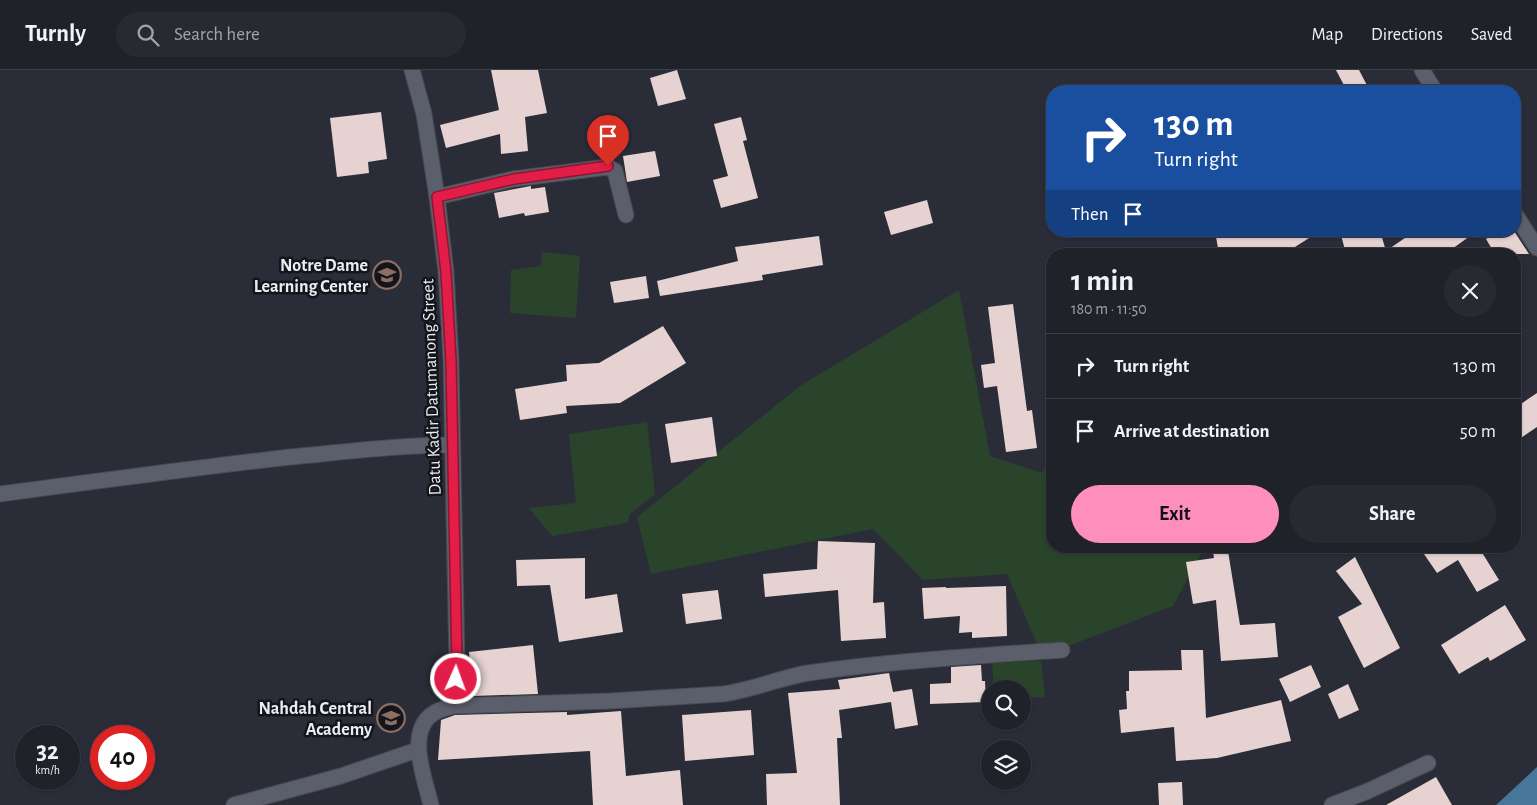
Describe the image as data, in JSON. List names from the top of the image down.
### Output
{
  "streets": {
    "street": ["Datu Kadir Datumanong Street"]
  },
  "places": {
    "school or university": ["Notre Dame Learning Center", "Nahdah Central Academy"]
  },
  "page": {
    "header": "Turnly",
    "search": "Search here",
    "nav": ["Map", "Directions", "Saved"],
    "turn": ["130 m", "Turn right"],
    "then": "Then",
    "heading": ["1 min", "180 m · 11:50"],
    "list": [
      {
        "name": "Turn right",
        "value": "130 m"
      },
      {
        "name": "Arrive at destination",
        "value": "50 m"
      }
    ],
    "buttons": ["Exit", "Share"],
    "speed": "32 km/h",
    "limit": "40"
  }
}
